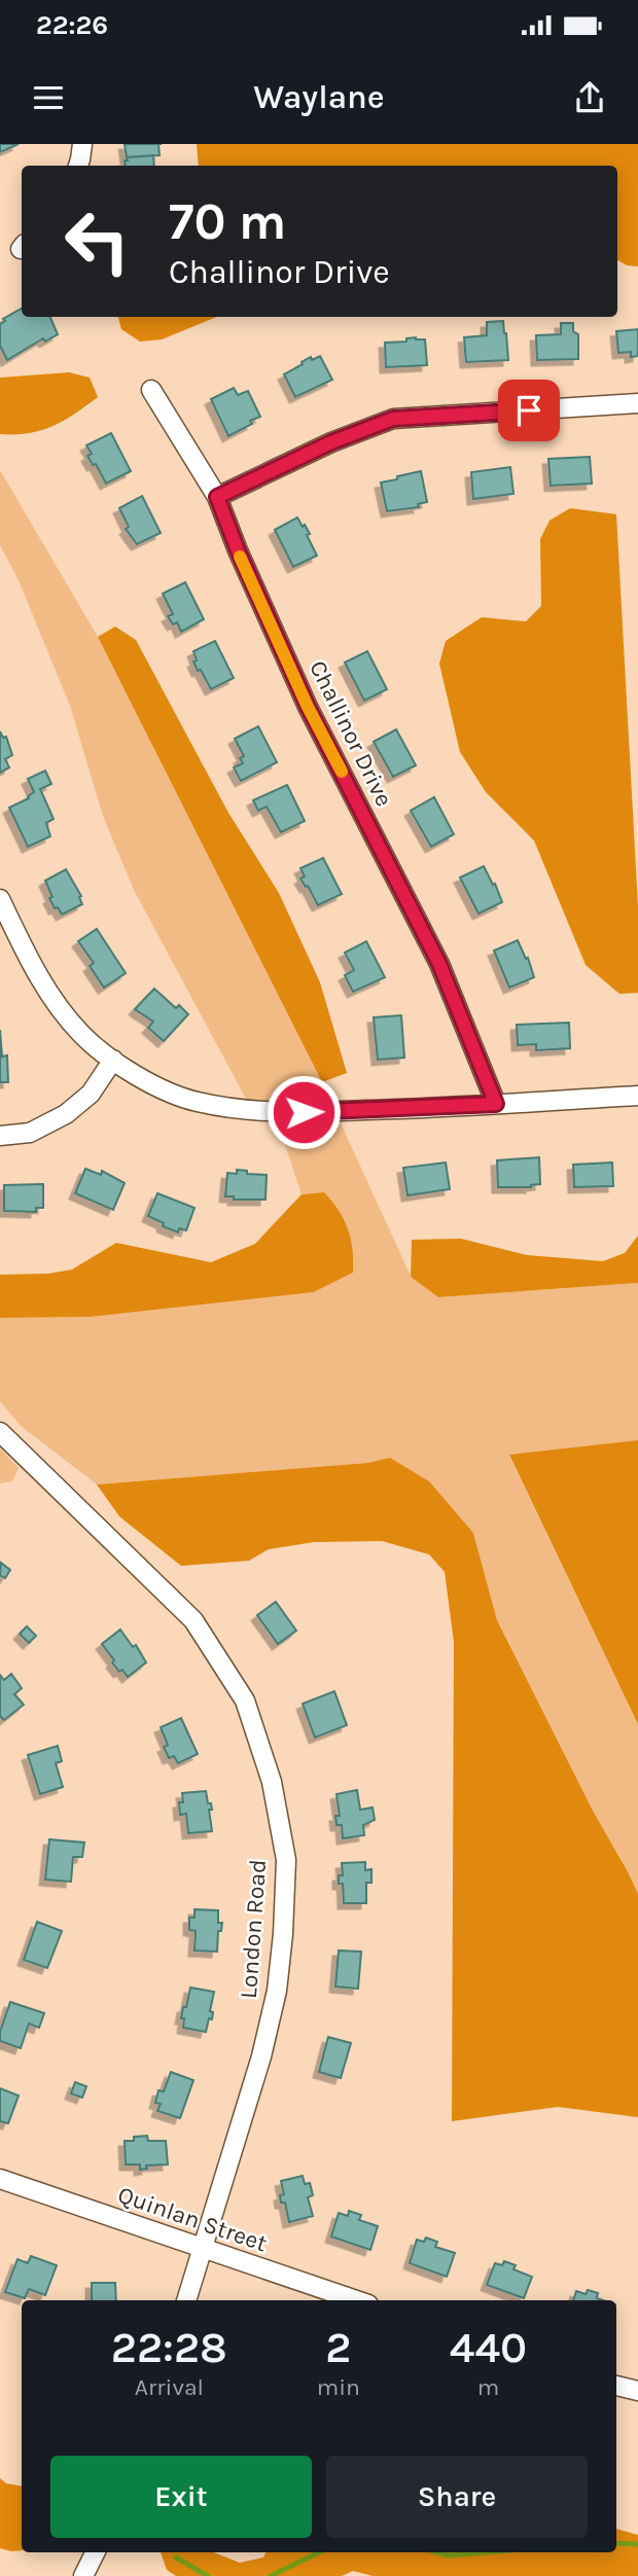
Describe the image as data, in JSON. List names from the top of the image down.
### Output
{
  "streets": {
    "street": ["Challinor Drive", "London Road", "Quinlan Street"]
  },
  "crossings": [
    ["London Road", "Quinlan Street"]
  ],
  "page": {
    "status": "22:26",
    "header": "Waylane",
    "turn": ["70 m", "Challinor Drive"],
    "eta": [
      "22:28",
      "Arrival",
      "2",
      "min",
      "440",
      "m"
    ],
    "buttons": ["Exit", "Share"]
  }
}
